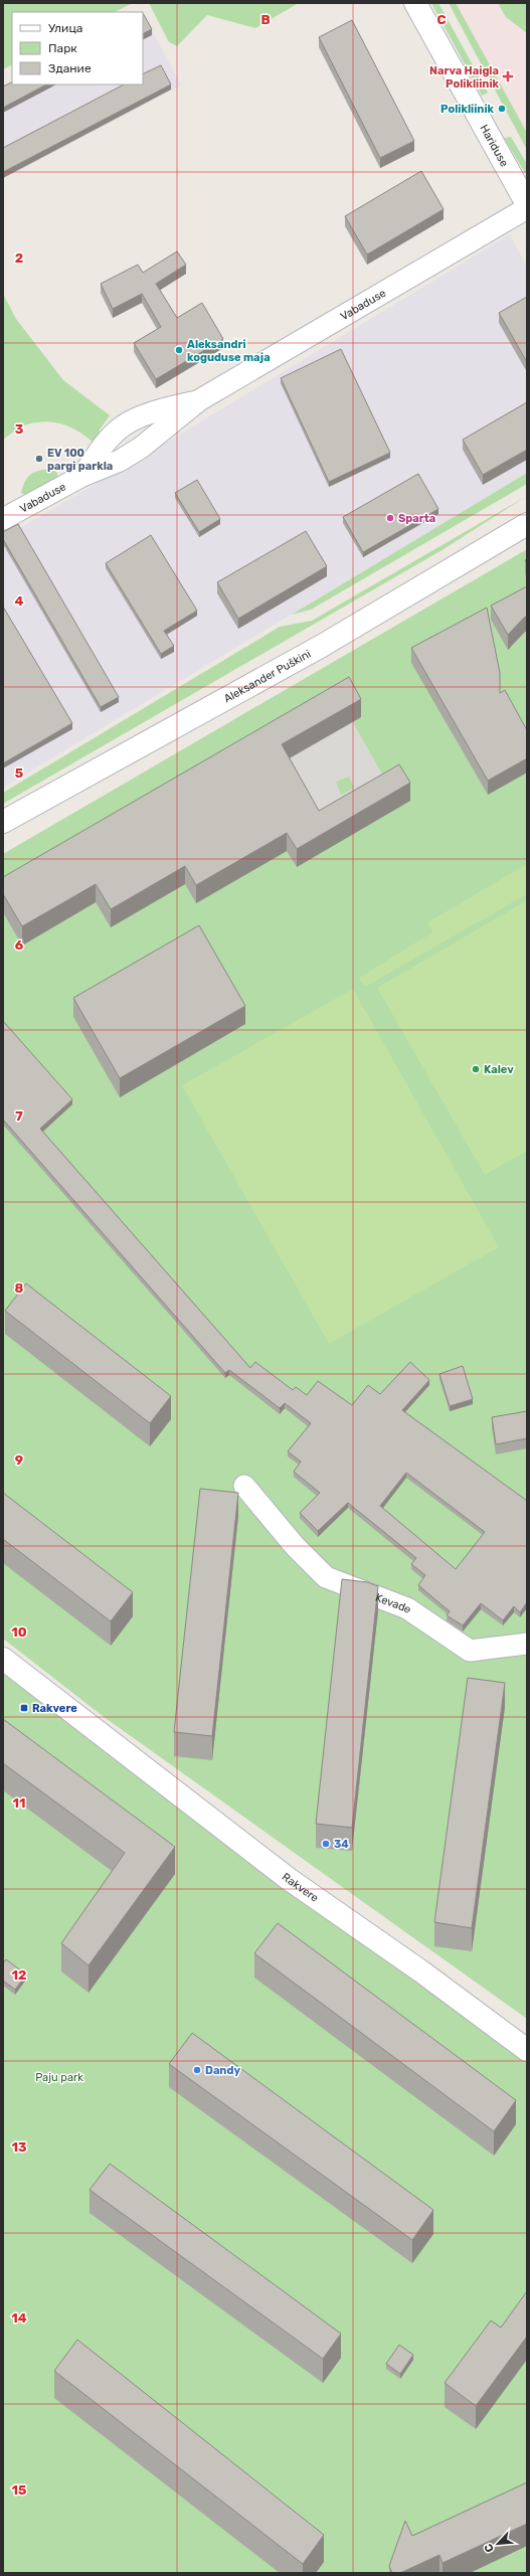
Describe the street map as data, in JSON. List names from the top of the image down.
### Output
{
  "streets": {
    "street": [
      "Hariduse",
      "Vabaduse",
      "Aleksander Puškini",
      "Kevade",
      "Rakvere"
    ]
  },
  "parks": ["Paju park"],
  "places": {
    "health": ["Narva Haigla Polikliinik"],
    "other": [
      "Polikliinik",
      "Aleksandri koguduse maja",
      "EV 100 pargi parkla",
      "Sparta",
      "Kalev",
      "34",
      "Dandy"
    ],
    "transit": ["Rakvere"]
  },
  "legend": ["Улица", "Парк", "Здание"],
  "north": "bottom left",
  "grid": {
    "columns": ["B", "C"],
    "rows": [
      "2",
      "3",
      "4",
      "5",
      "6",
      "7",
      "8",
      "9",
      "10",
      "11",
      "12",
      "13",
      "14",
      "15"
    ]
  }
}
